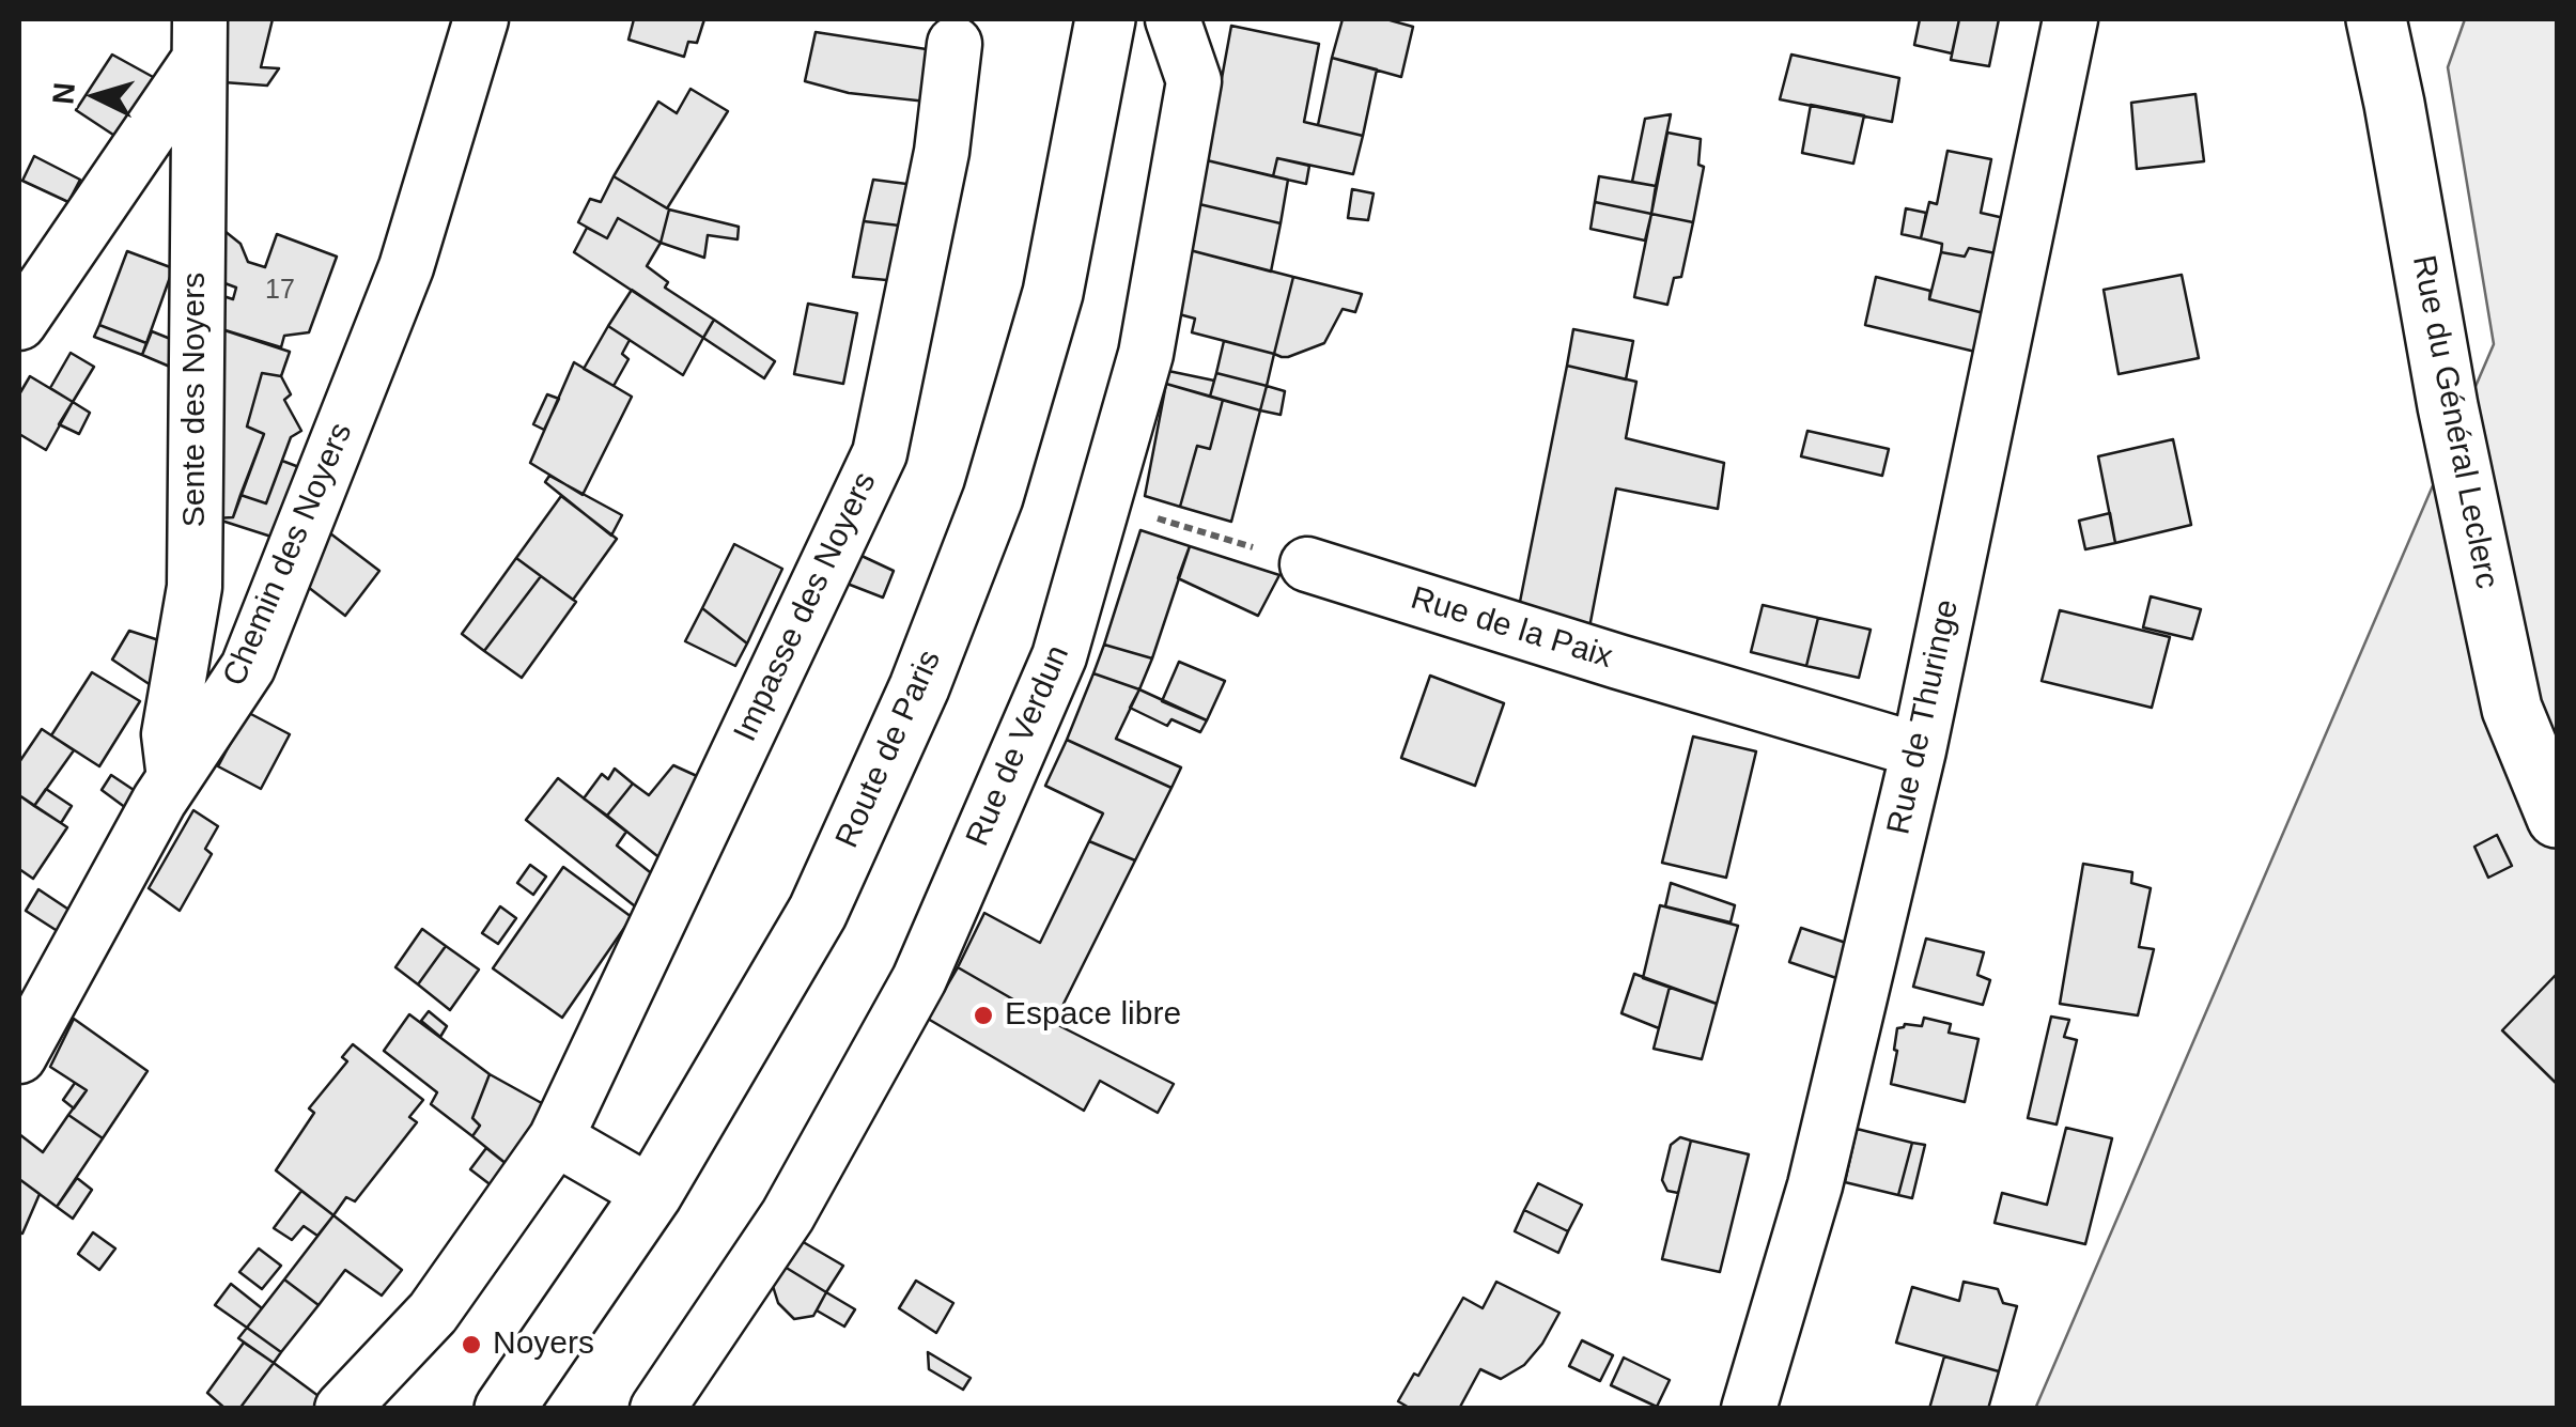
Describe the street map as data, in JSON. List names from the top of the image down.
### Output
{
  "streets": {
    "main road": ["Rue du Général Leclerc", "Route de Paris"],
    "street": [
      "Sente des Noyers",
      "Chemin des Noyers",
      "Impasse des Noyers",
      "Rue de la Paix",
      "Rue de Thuringe",
      "Rue de Verdun"
    ]
  },
  "crossings": [
    ["Sente des Noyers", "Chemin des Noyers"],
    ["Rue de la Paix", "Rue de Thuringe"]
  ],
  "places": ["Espace libre", "Noyers"],
  "house_numbers": ["17"],
  "north": "left"
}
